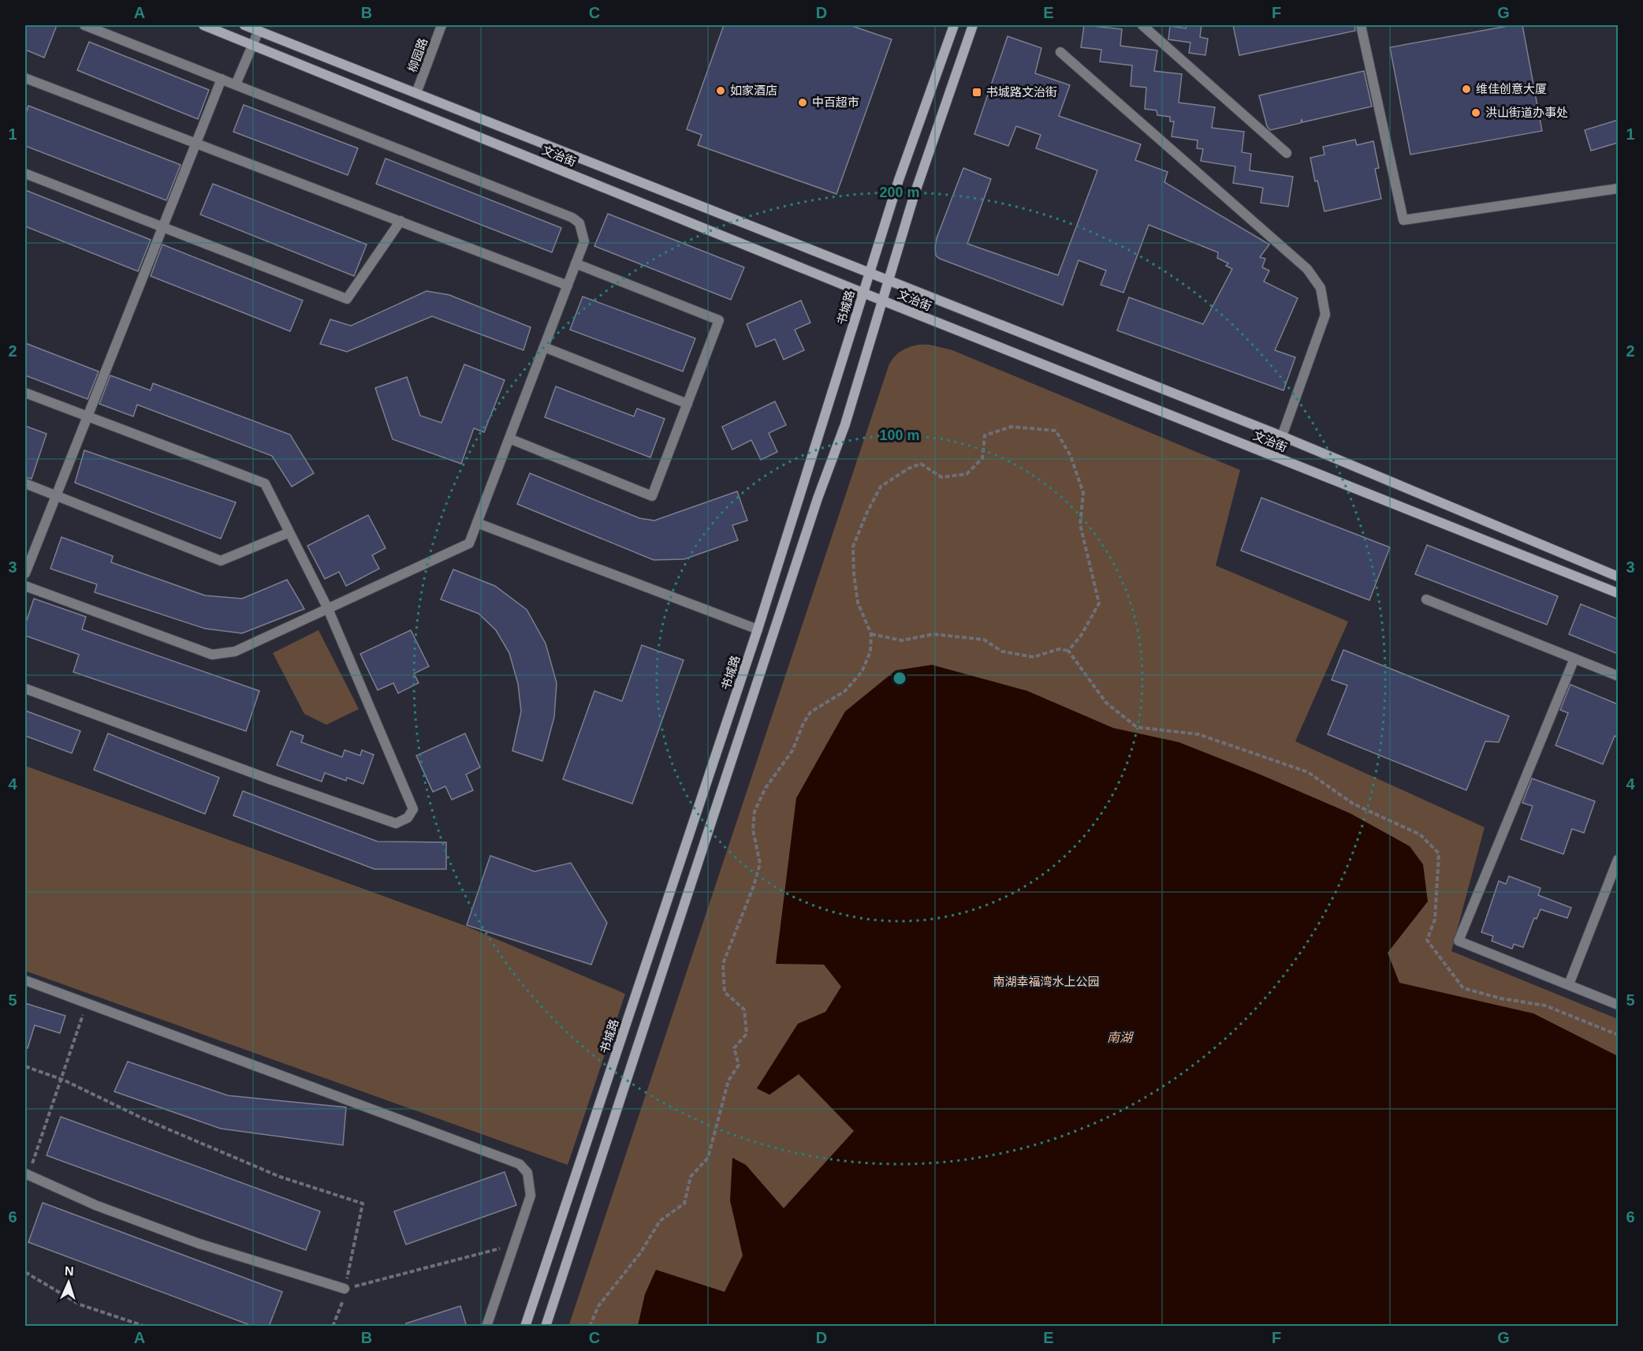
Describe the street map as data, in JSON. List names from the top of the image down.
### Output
{
  "streets": {
    "main road": ["文治街", "书城路"],
    "street": ["柳园路"]
  },
  "crossings": [
    ["柳园路", "文治街"],
    ["文治街", "书城路"]
  ],
  "water": ["南湖"],
  "parks": ["南湖幸福湾水上公园"],
  "places": {
    "other": [
      "维佳创意大厦",
      "如家酒店",
      "中百超市",
      "洪山街道办事处"
    ],
    "transit": ["书城路文治街"]
  },
  "north": "top",
  "grid": {
    "columns": [
      "A",
      "B",
      "C",
      "D",
      "E",
      "F",
      "G"
    ],
    "rows": [
      "1",
      "2",
      "3",
      "4",
      "5",
      "6"
    ]
  },
  "rings": ["200 m", "100 m"]
}
